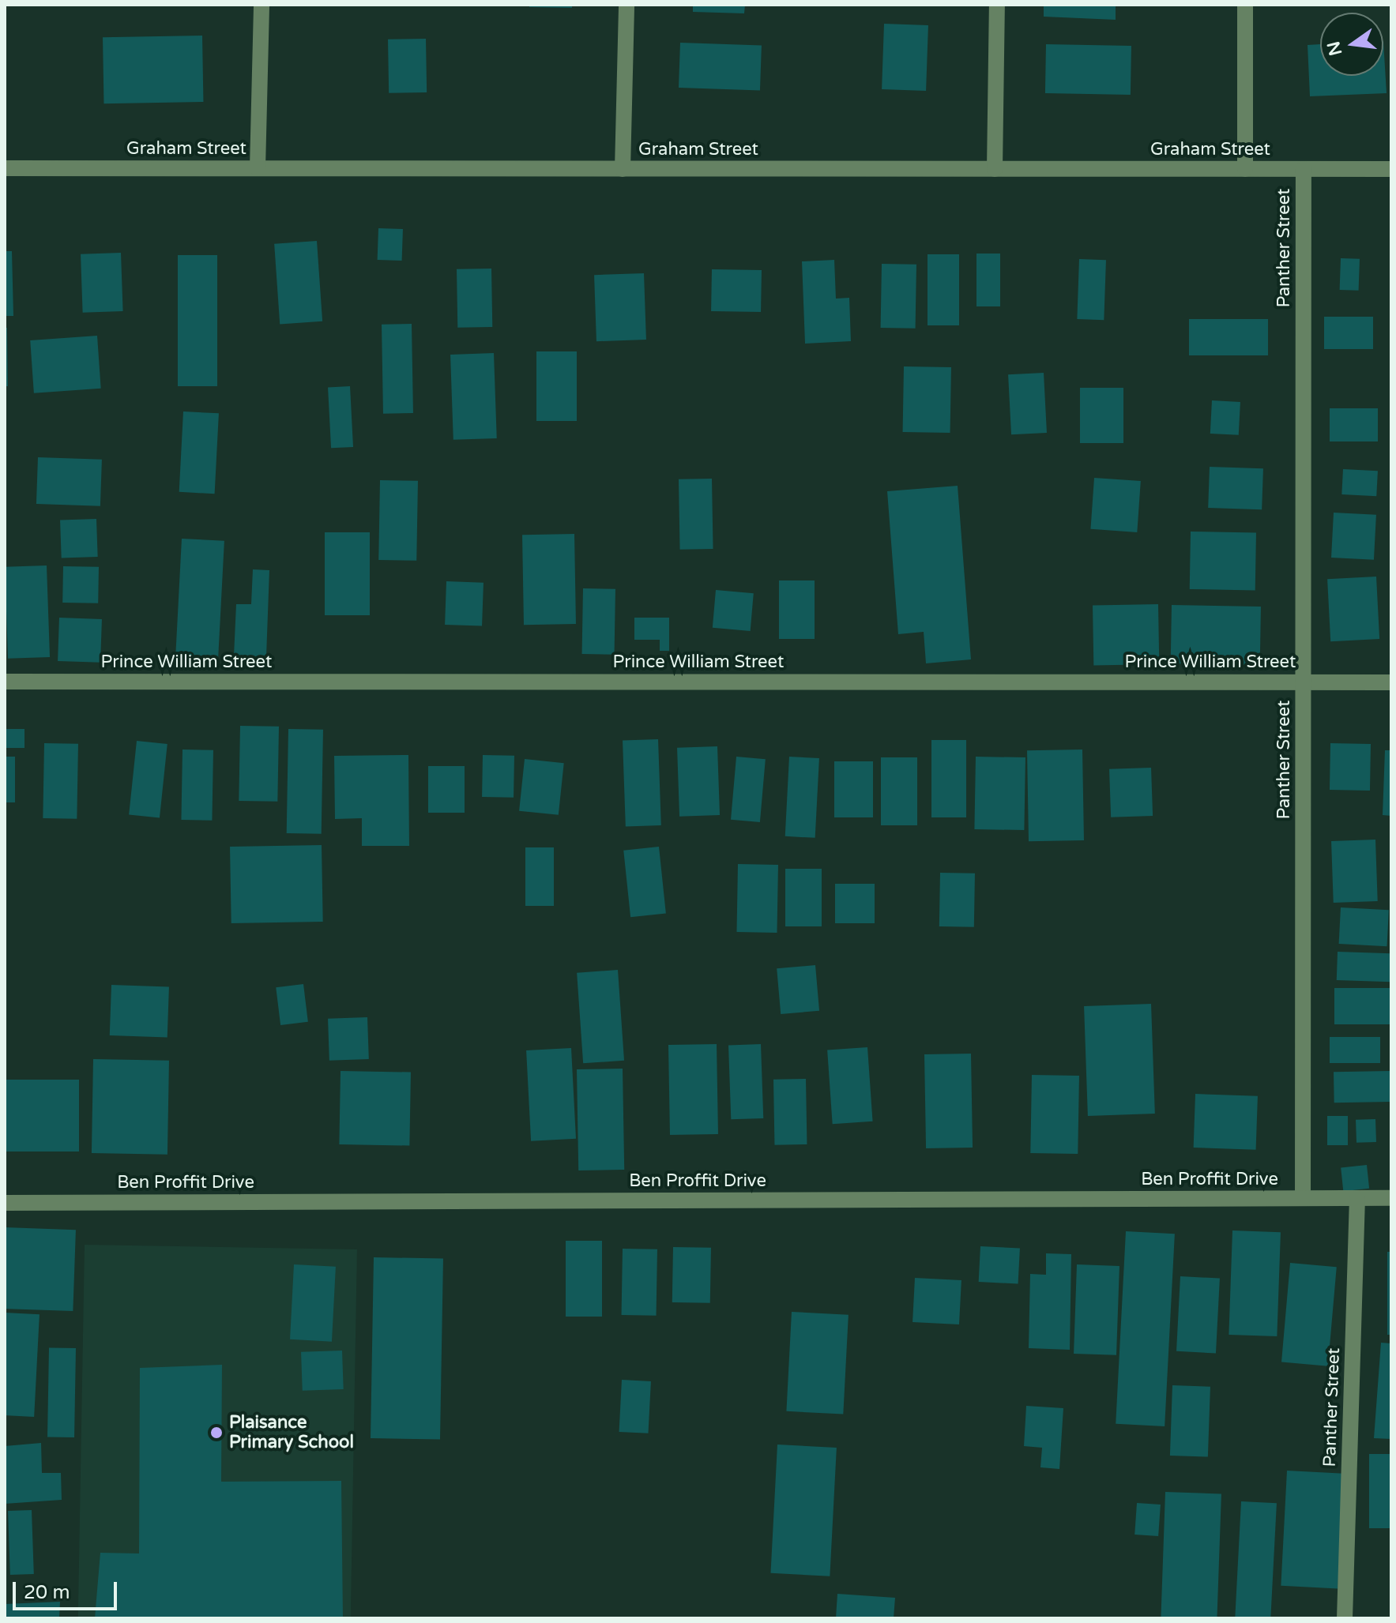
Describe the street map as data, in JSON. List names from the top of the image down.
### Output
{
  "streets": {
    "street": [
      "Graham Street",
      "Panther Street",
      "Prince William Street",
      "Ben Proffit Drive"
    ]
  },
  "crossings": [
    ["Graham Street", "Panther Street"],
    ["Panther Street", "Prince William Street"],
    ["Panther Street", "Ben Proffit Drive"]
  ],
  "places": ["Plaisance Primary School"],
  "scale_bar": "20 m",
  "north": "left"
}
